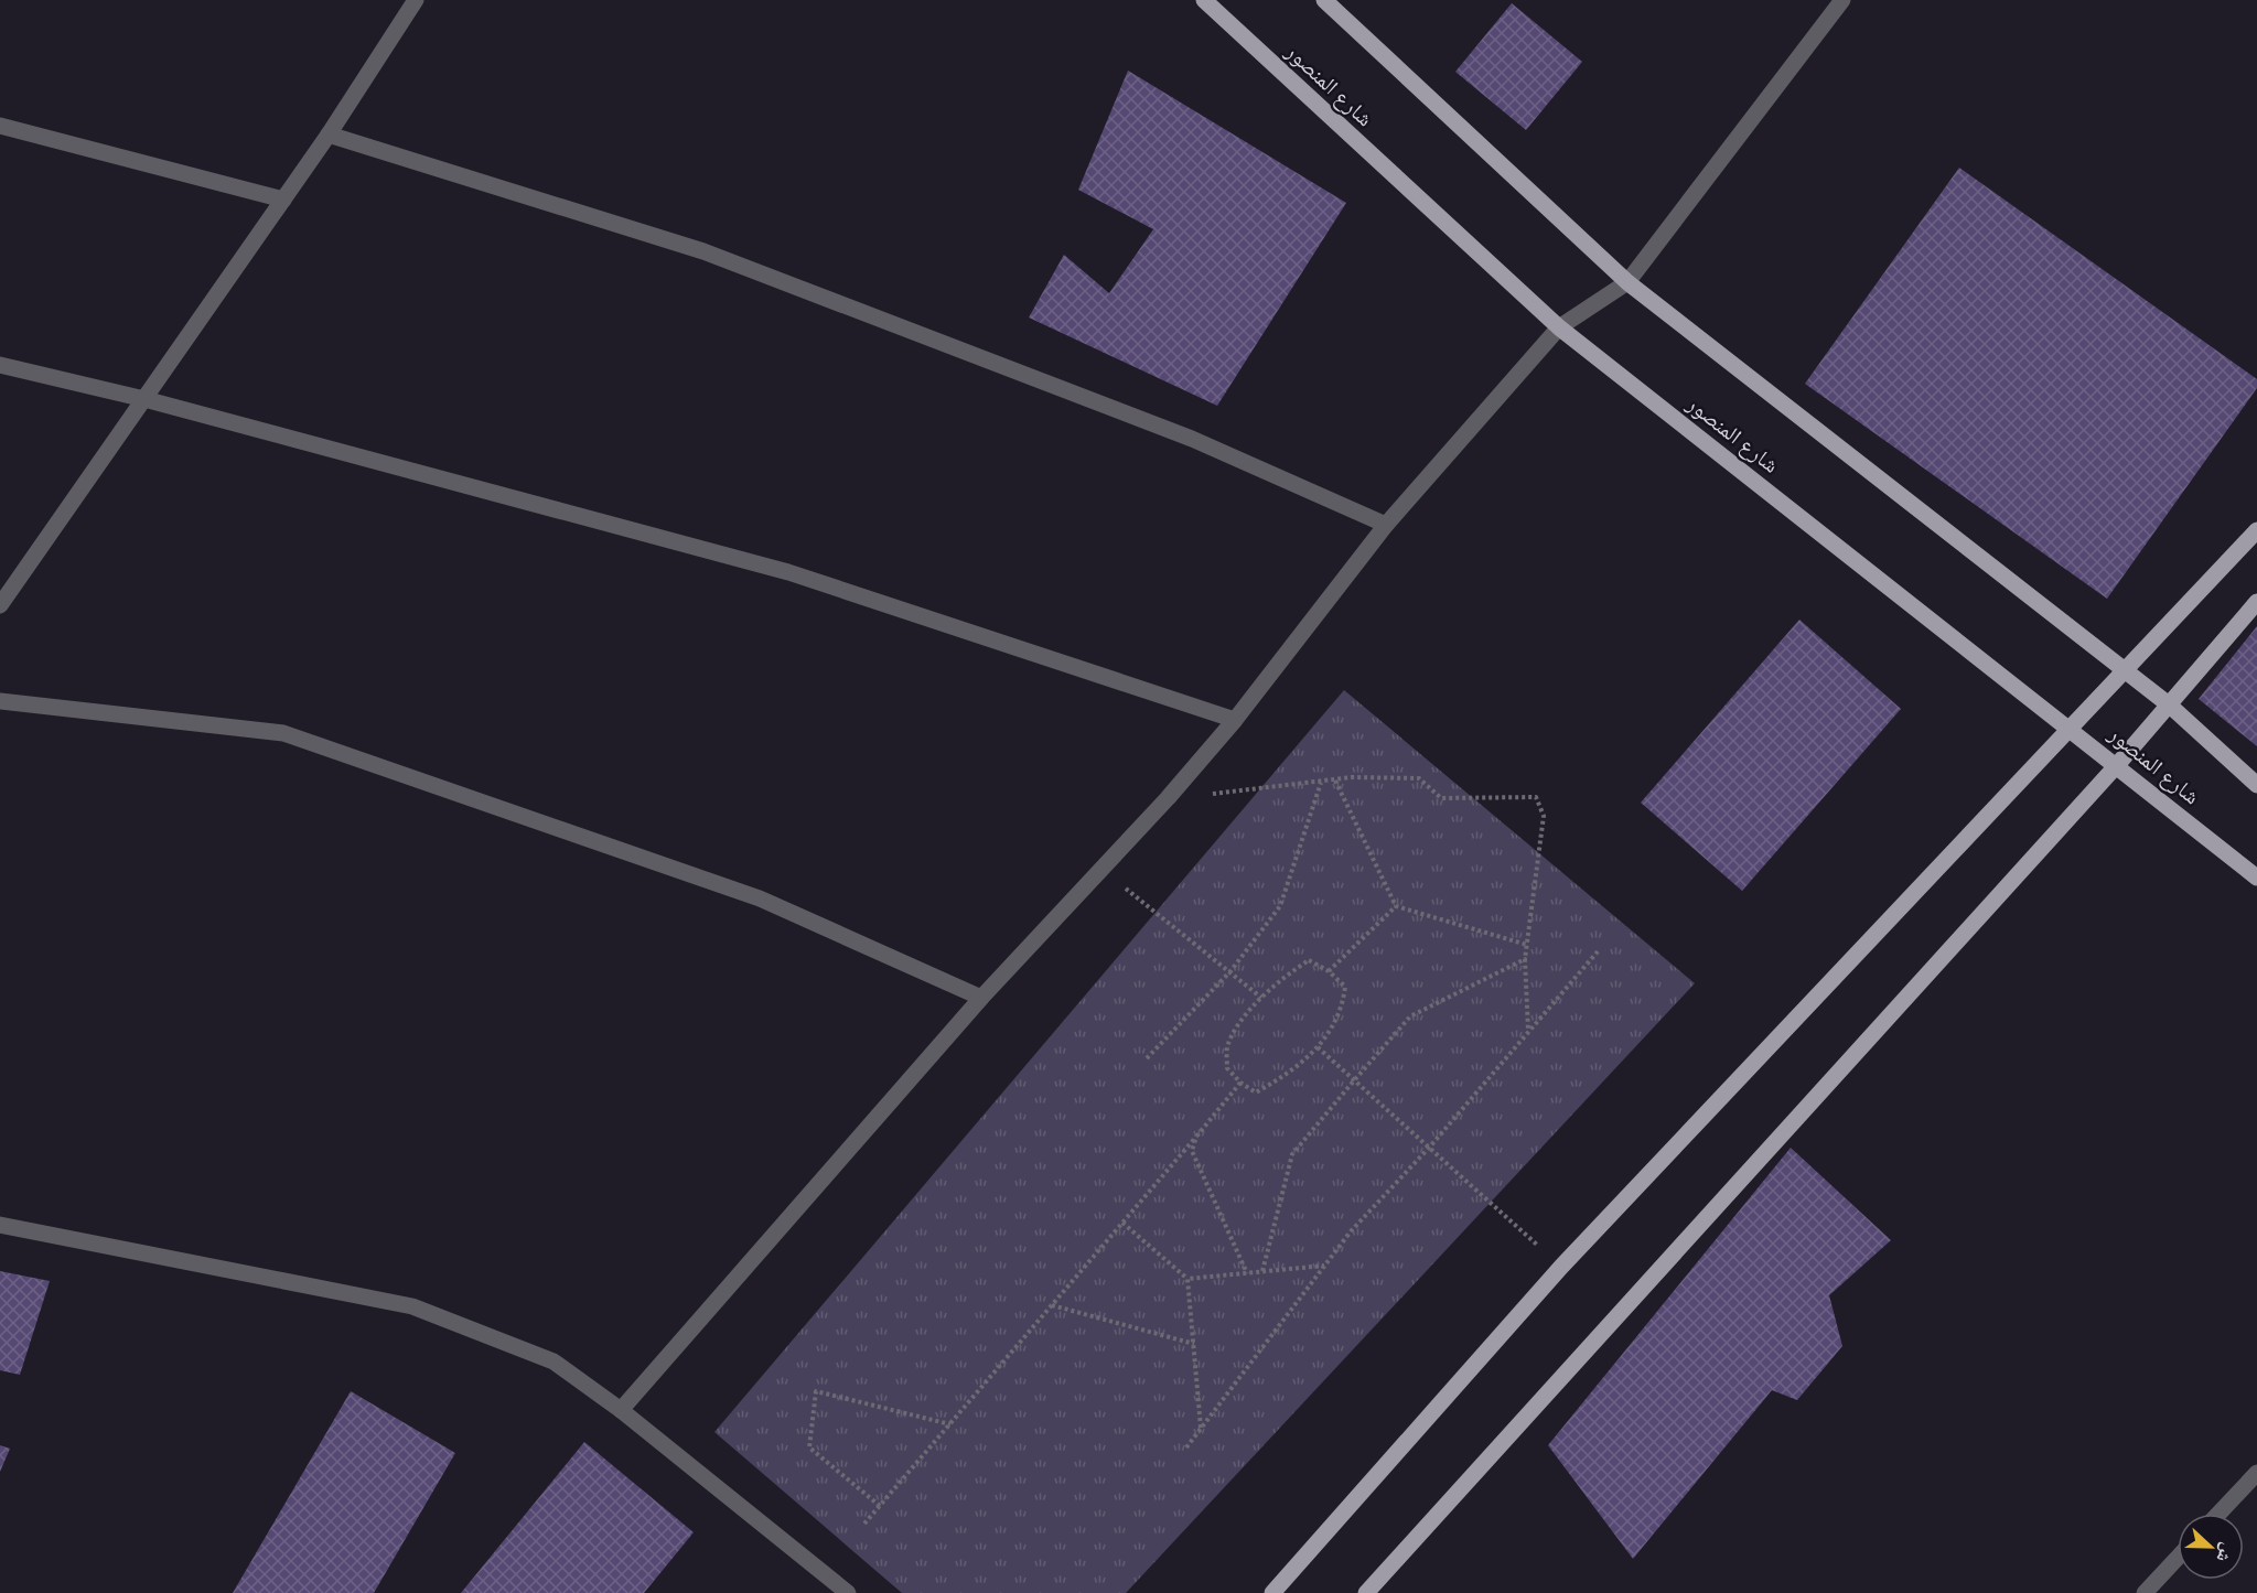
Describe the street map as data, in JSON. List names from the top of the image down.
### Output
{
  "streets": {
    "main road": ["شارع المنصور"]
  },
  "north": "right"
}
